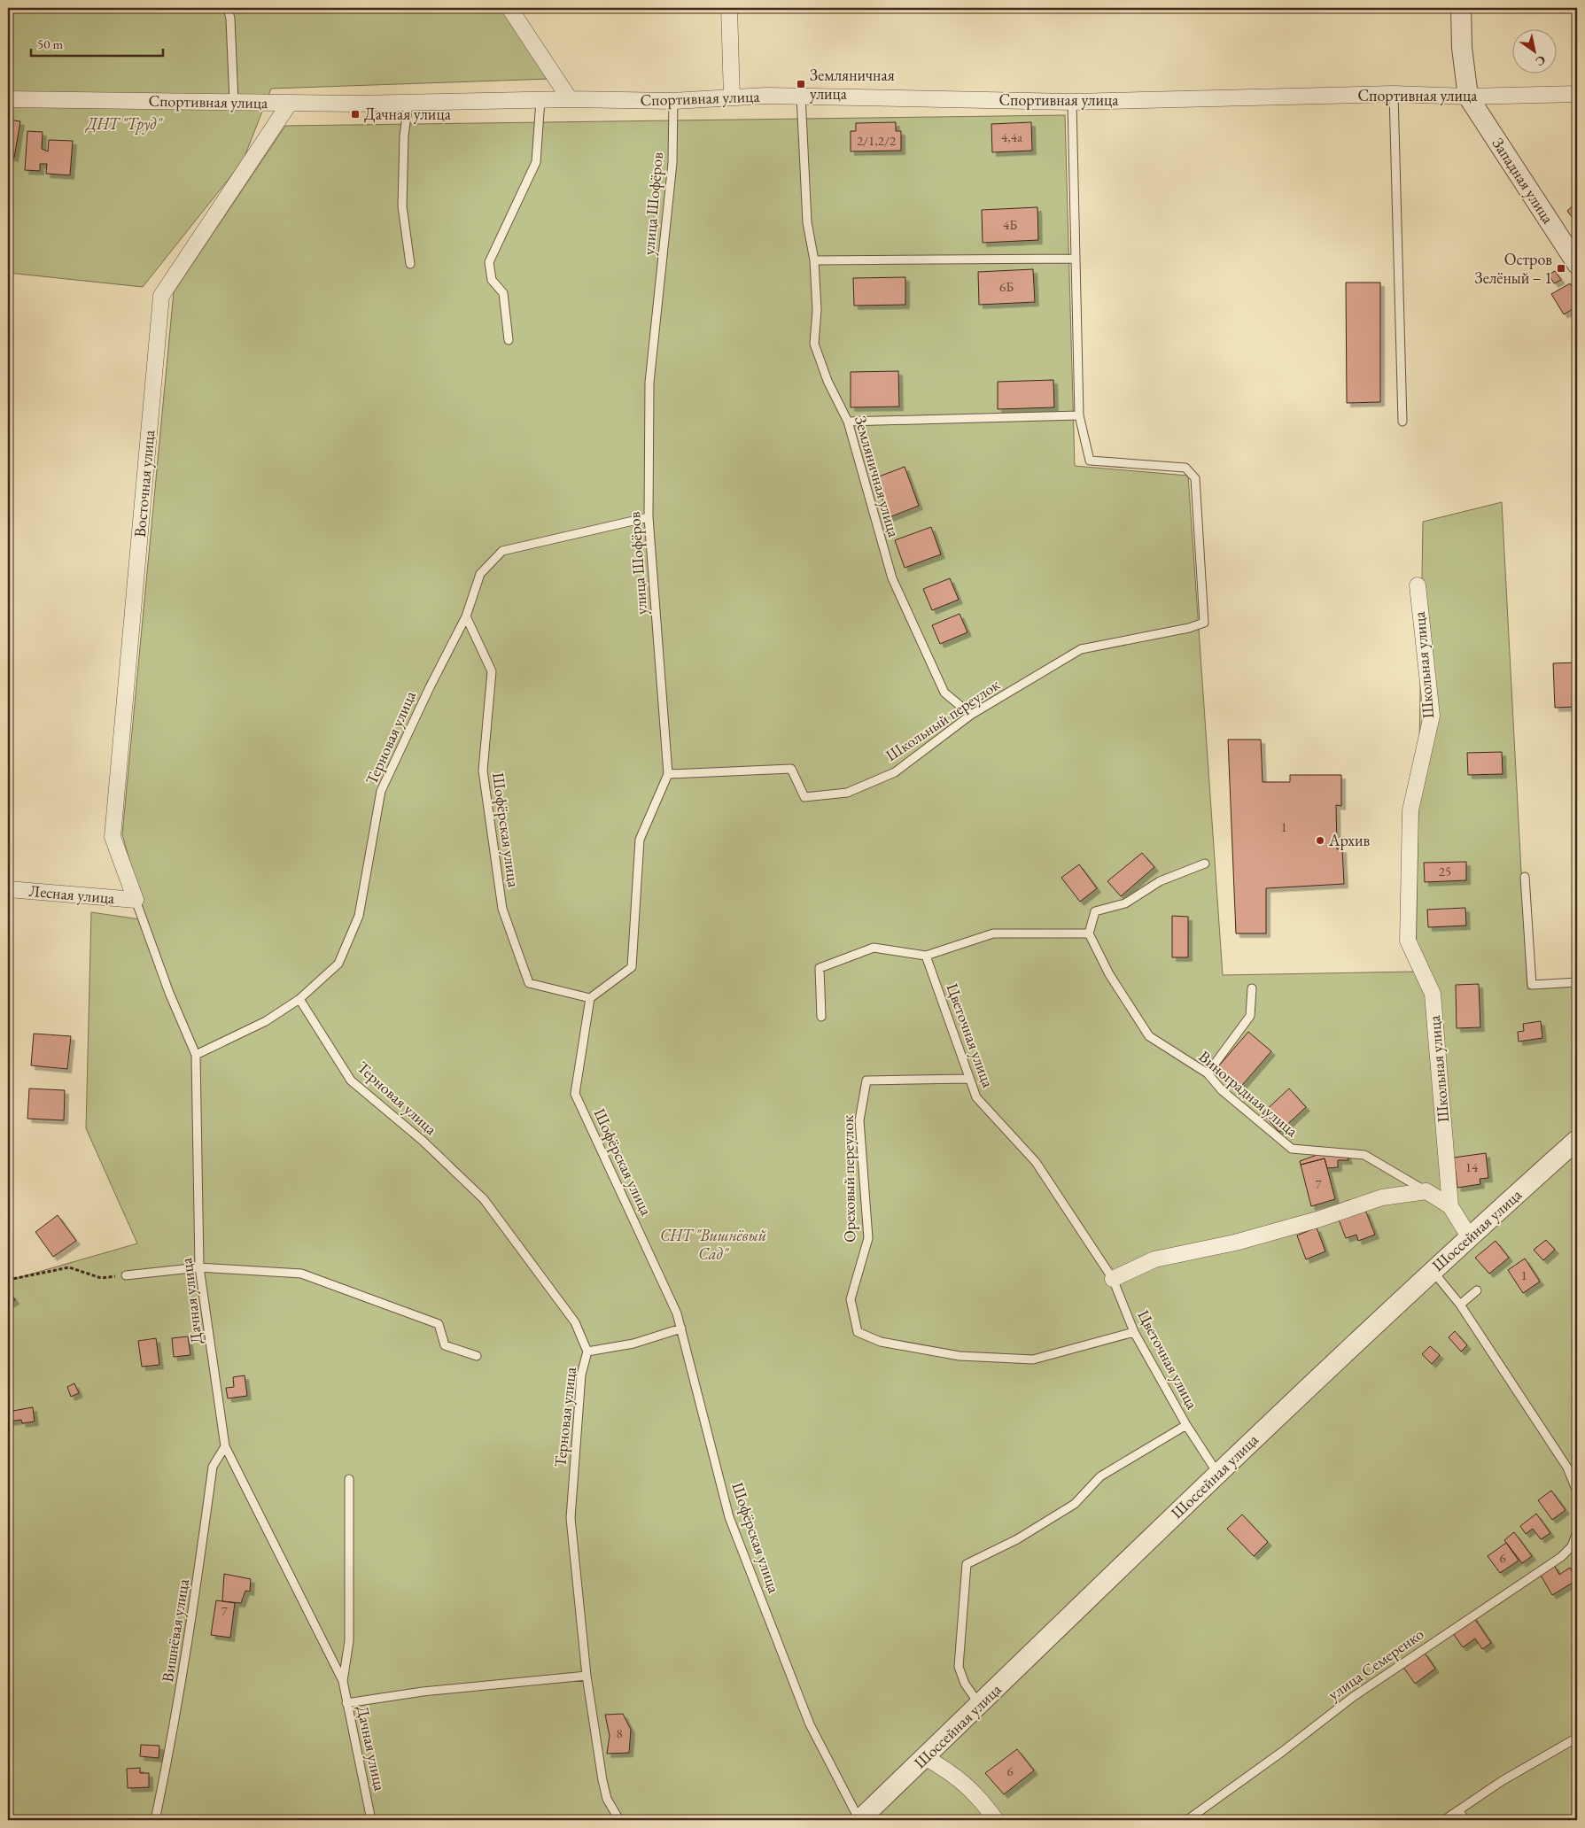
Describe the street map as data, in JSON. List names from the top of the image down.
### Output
{
  "streets": {
    "street": [
      "Спортивная улица",
      "Западная улица",
      "Восточная улица",
      "Школьная улица",
      "Лесная улица",
      "Шоссейная улица"
    ],
    "lane": [
      "улица Шофёров",
      "Земляничная улица",
      "Школьный переулок",
      "Терновая улица",
      "Шофёрская улица",
      "Цветочная улица",
      "Виноградная улица",
      "Ореховый переулок",
      "Дачная улица",
      "Вишнёвая улица",
      "улица Семеренко"
    ]
  },
  "crossings": [
    ["Спортивная улица", "Западная улица"],
    ["Спортивная улица", "улица Шофёров"],
    ["Спортивная улица", "Земляничная улица"],
    ["Спортивная улица", "Восточная улица"],
    ["улица Шофёров", "Школьный переулок"],
    ["улица Шофёров", "Терновая улица"],
    ["улица Шофёров", "Шофёрская улица"],
    ["Земляничная улица", "Школьный переулок"],
    ["Восточная улица", "Лесная улица"],
    ["Восточная улица", "Дачная улица"],
    ["Терновая улица", "Шофёрская улица"],
    ["Шофёрская улица", "Шоссейная улица"],
    ["Лесная улица", "Дачная улица"],
    ["Цветочная улица", "Ореховый переулок"],
    ["Цветочная улица", "Шоссейная улица"],
    ["Дачная улица", "Вишнёвая улица"]
  ],
  "parks": ["ДНТ \"Труд\"", "СНТ \"Вишнёвый Сад\""],
  "places": {
    "transit": ["Земляничная улица", "Дачная улица", "Остров Зелёный – 1"],
    "other": ["Архив"]
  },
  "house_numbers": [
    "4,4а",
    "2/1,2/2",
    "4Б",
    "6Б",
    "1",
    "25",
    "14",
    "7",
    "1",
    "6",
    "7",
    "8",
    "6"
  ],
  "scale_bar": "50 m",
  "north": "bottom right"
}
